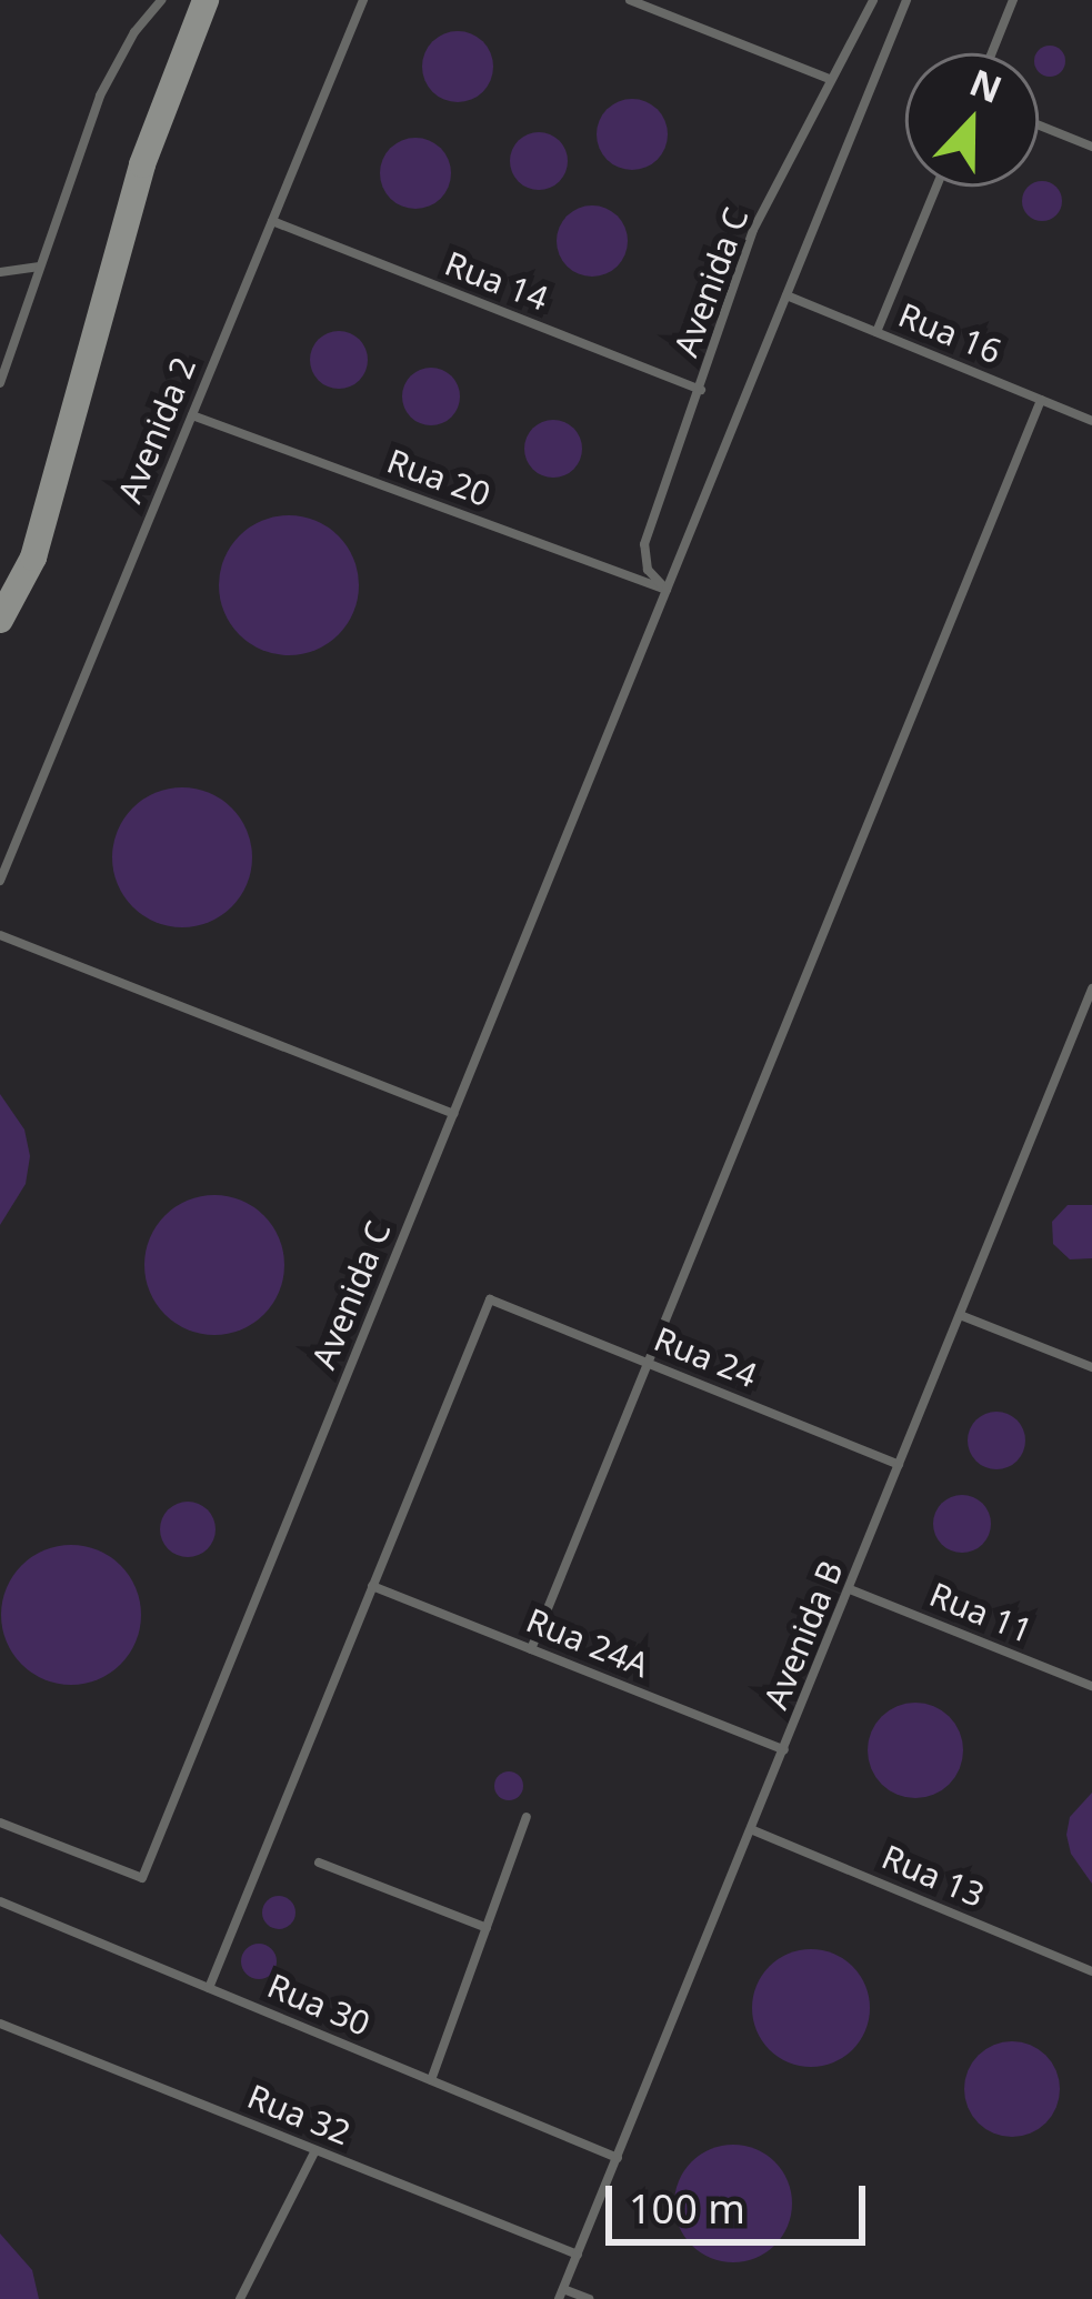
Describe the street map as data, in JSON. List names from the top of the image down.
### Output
{
  "streets": {
    "lane": [
      "Rua 14",
      "Avenida C",
      "Rua 16",
      "Avenida 2",
      "Rua 20",
      "Rua 24",
      "Rua 11",
      "Avenida B",
      "Rua 24A",
      "Rua 13",
      "Rua 30",
      "Rua 32"
    ]
  },
  "crossings": [
    ["Rua 14", "Avenida C"],
    ["Rua 14", "Avenida 2"],
    ["Avenida C", "Rua 16"],
    ["Avenida C", "Rua 20"],
    ["Avenida 2", "Rua 20"],
    ["Rua 24", "Avenida B"],
    ["Rua 24", "Rua 24A"],
    ["Rua 11", "Avenida B"],
    ["Avenida B", "Rua 24A"],
    ["Avenida B", "Rua 13"],
    ["Avenida B", "Rua 30"],
    ["Avenida B", "Rua 32"]
  ],
  "scale_bar": "100 m",
  "north": "top"
}
